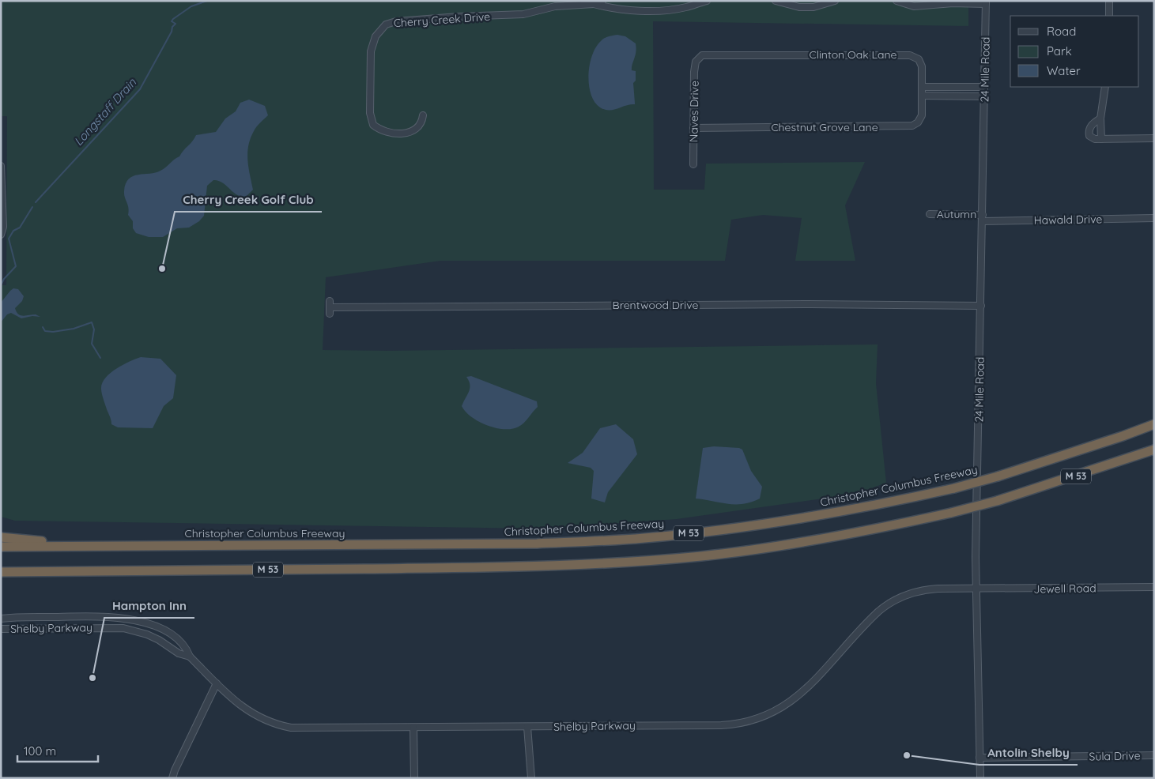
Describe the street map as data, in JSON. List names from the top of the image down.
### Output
{
  "streets": {
    "highway": ["M 53", "Christopher Columbus Freeway"],
    "street": [
      "Cherry Creek Drive",
      "Clinton Oak Lane",
      "24 Mile Road",
      "Naves Drive",
      "Chestnut Grove Lane",
      "Autumn",
      "Hawald Drive",
      "Brentwood Drive",
      "Jewell Road",
      "Shelby Parkway",
      "Sula Drive"
    ]
  },
  "crossings": [
    ["Clinton Oak Lane", "Naves Drive"],
    ["Clinton Oak Lane", "Chestnut Grove Lane"],
    ["24 Mile Road", "Autumn"],
    ["24 Mile Road", "Hawald Drive"],
    ["24 Mile Road", "Brentwood Drive"],
    ["24 Mile Road", "Jewell Road"],
    ["24 Mile Road", "Shelby Parkway"],
    ["24 Mile Road", "Sula Drive"],
    ["Naves Drive", "Chestnut Grove Lane"],
    ["Autumn", "Hawald Drive"],
    ["Jewell Road", "Shelby Parkway"]
  ],
  "water": ["Longstaff Drain"],
  "places": ["Cherry Creek Golf Club", "Hampton Inn", "Antolin Shelby"],
  "legend": ["Road", "Park", "Water"],
  "scale_bar": "100 m"
}
